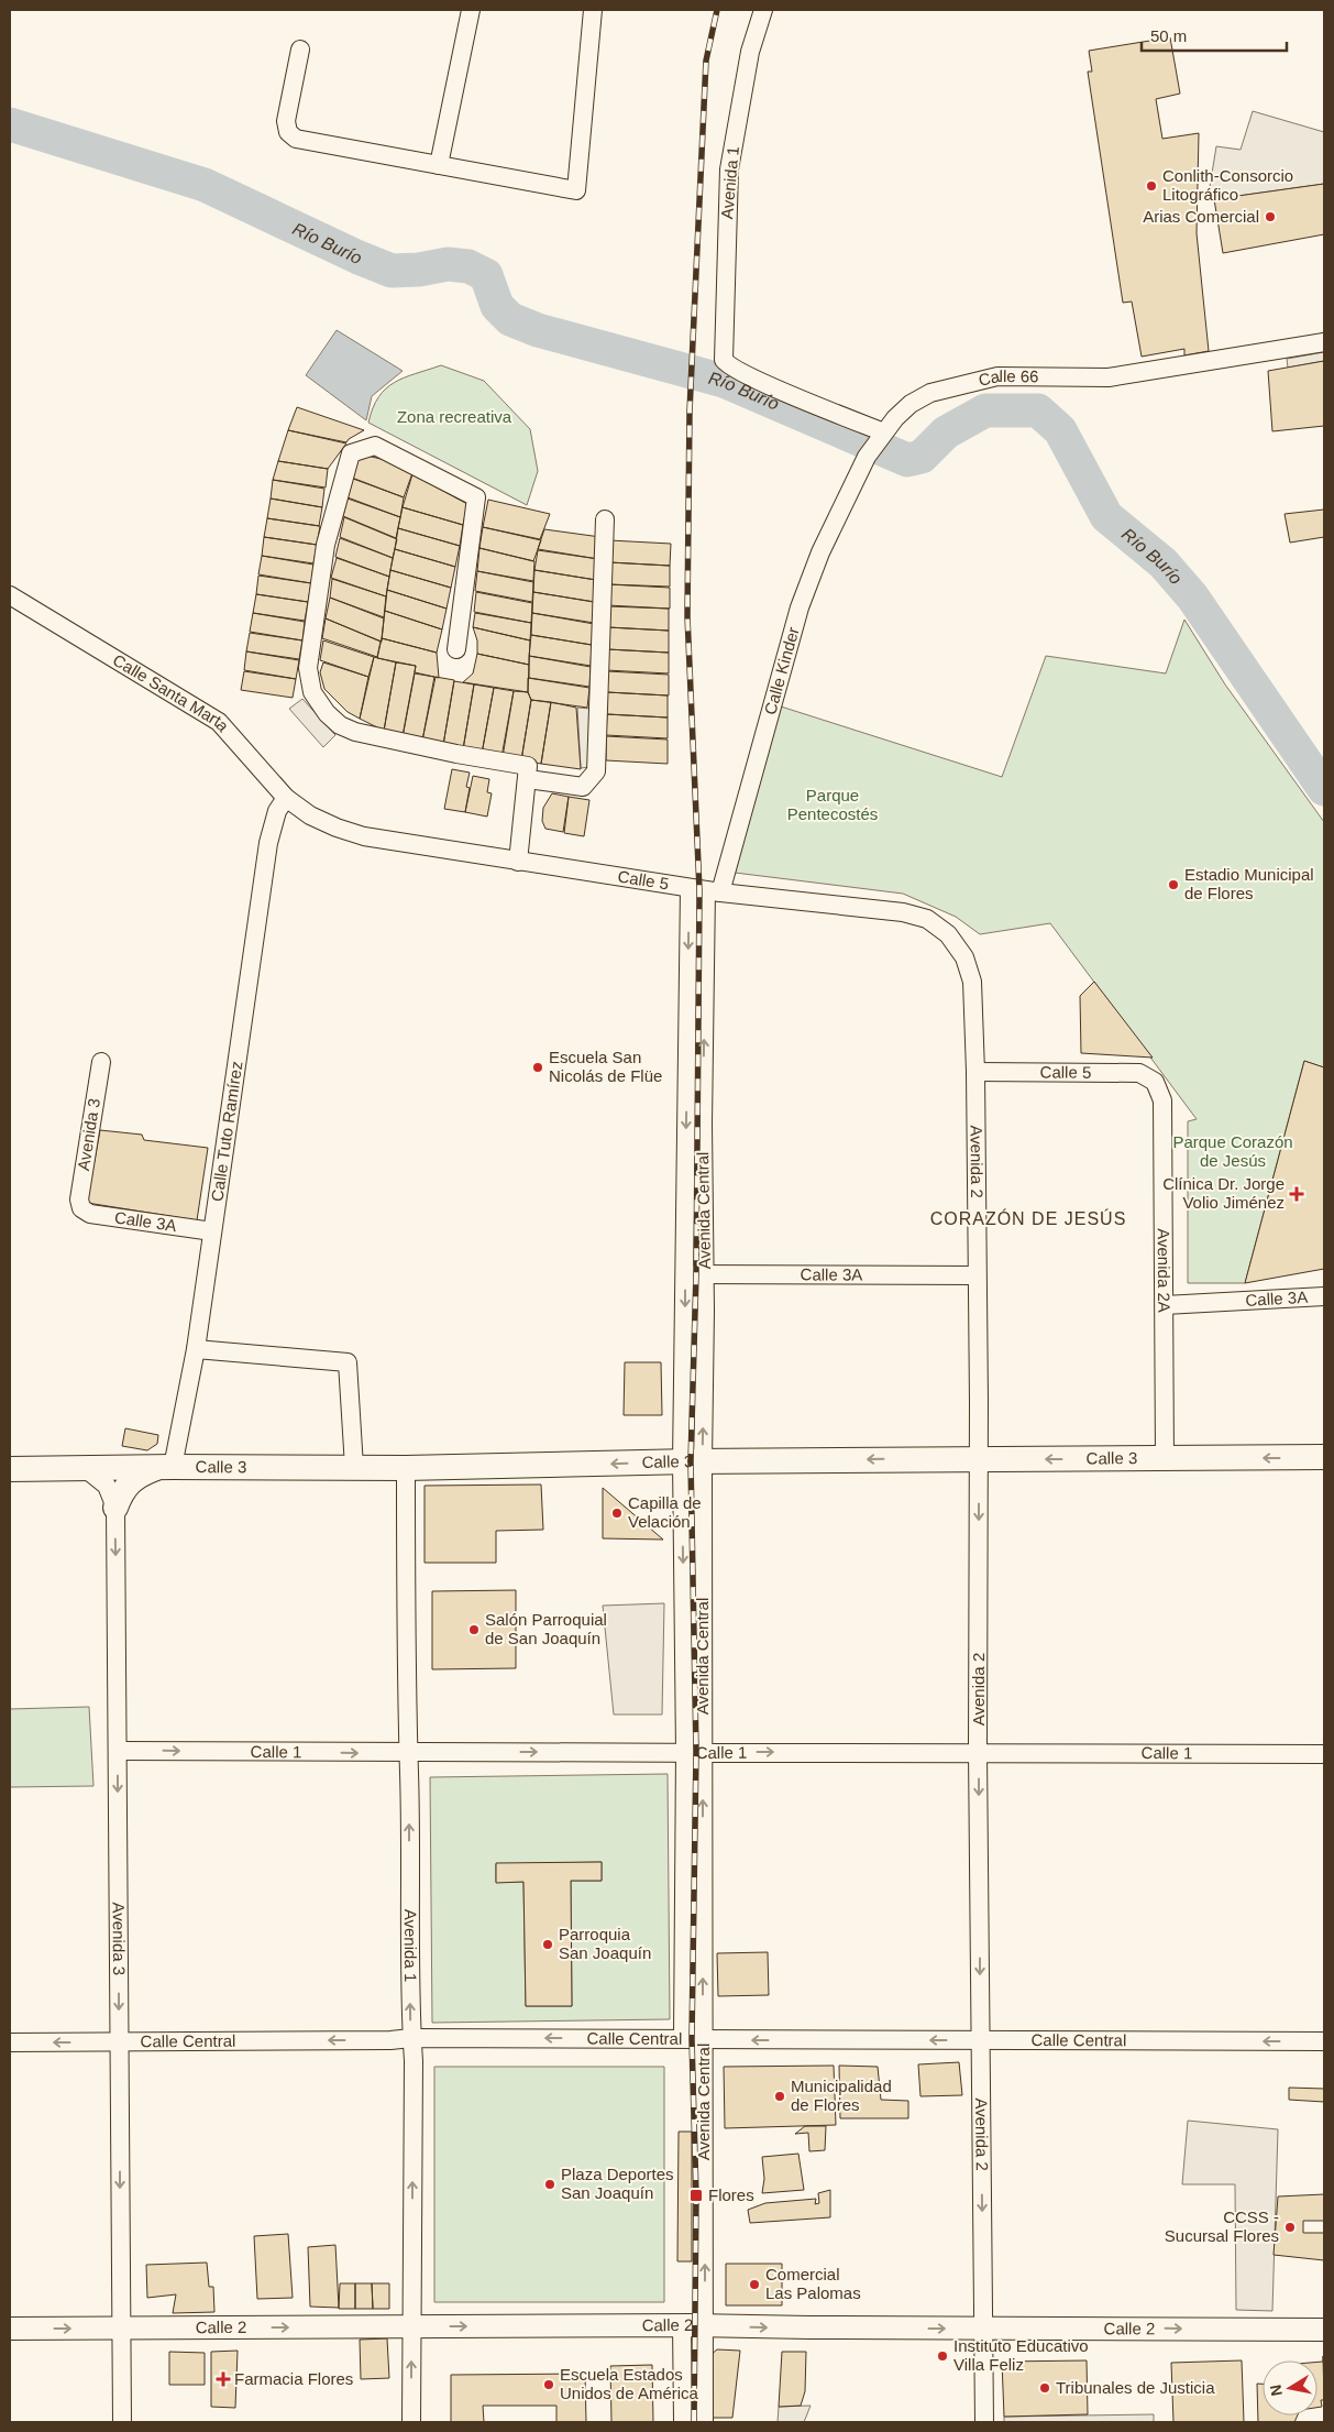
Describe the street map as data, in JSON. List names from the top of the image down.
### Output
{
  "streets": {
    "main road": ["Calle 3"],
    "street": [
      "Avenida 1",
      "Calle 66",
      "Calle Kinder",
      "Calle Santa Marta",
      "Calle 5",
      "Calle Tuto Ramírez",
      "Avenida 3",
      "Avenida 2",
      "Avenida Central",
      "Calle 3A",
      "Avenida 2A",
      "Calle 1",
      "Calle Central",
      "Calle 2"
    ]
  },
  "crossings": [
    ["Avenida 1", "Calle 66"],
    ["Avenida 1", "Calle 3"],
    ["Avenida 1", "Calle 1"],
    ["Avenida 1", "Calle Central"],
    ["Avenida 1", "Calle 2"],
    ["Calle 66", "Calle Kinder"],
    ["Calle Kinder", "Calle 5"],
    ["Calle Kinder", "Avenida Central"],
    ["Calle Santa Marta", "Calle 5"],
    ["Calle Santa Marta", "Calle Tuto Ramírez"],
    ["Calle 5", "Avenida 2"],
    ["Calle 5", "Avenida Central"],
    ["Calle 5", "Avenida 2A"],
    ["Calle Tuto Ramírez", "Calle 3A"],
    ["Calle Tuto Ramírez", "Calle 3"],
    ["Avenida 3", "Calle 3A"],
    ["Avenida 3", "Calle 3"],
    ["Avenida 3", "Calle 1"],
    ["Avenida 3", "Calle Central"],
    ["Avenida 3", "Calle 2"],
    ["Avenida 2", "Calle 3A"],
    ["Avenida 2", "Calle 3"],
    ["Avenida 2", "Calle 1"],
    ["Avenida 2", "Calle Central"],
    ["Avenida 2", "Calle 2"],
    ["Avenida Central", "Calle 3A"],
    ["Avenida Central", "Calle 3"],
    ["Avenida Central", "Calle 1"],
    ["Avenida Central", "Calle Central"],
    ["Avenida Central", "Calle 2"],
    ["Calle 3A", "Avenida 2A"],
    ["Avenida 2A", "Calle 3"]
  ],
  "one_way": [
    "Avenida 1",
    "Avenida 3",
    "Avenida 2",
    "Calle 3",
    "Calle 1",
    "Calle Central",
    "Calle 2"
  ],
  "districts": ["CORAZÓN DE JESÚS"],
  "water": ["Río Burío"],
  "parks": ["Zona recreativa", "Parque Pentecostés", "Parque Corazón de Jesús"],
  "places": {
    "other": [
      "Conlith-Consorcio Litográfico",
      "Arias Comercial",
      "Estadio Municipal de Flores",
      "Escuela San Nicolás de Flüe",
      "Capilla de Velación",
      "Salón Parroquial de San Joaquín",
      "Parroquia San Joaquín",
      "Municipalidad de Flores",
      "Plaza Deportes San Joaquín",
      "CCSS - Sucursal Flores",
      "Comercial Las Palomas",
      "Instituto Educativo Villa Feliz",
      "Escuela Estados Unidos de América",
      "Tribunales de Justicia"
    ],
    "health": ["Clínica Dr. Jorge Volio Jiménez", "Farmacia Flores"],
    "transit": ["Flores"]
  },
  "scale_bar": "50 m",
  "north": "left"
}
